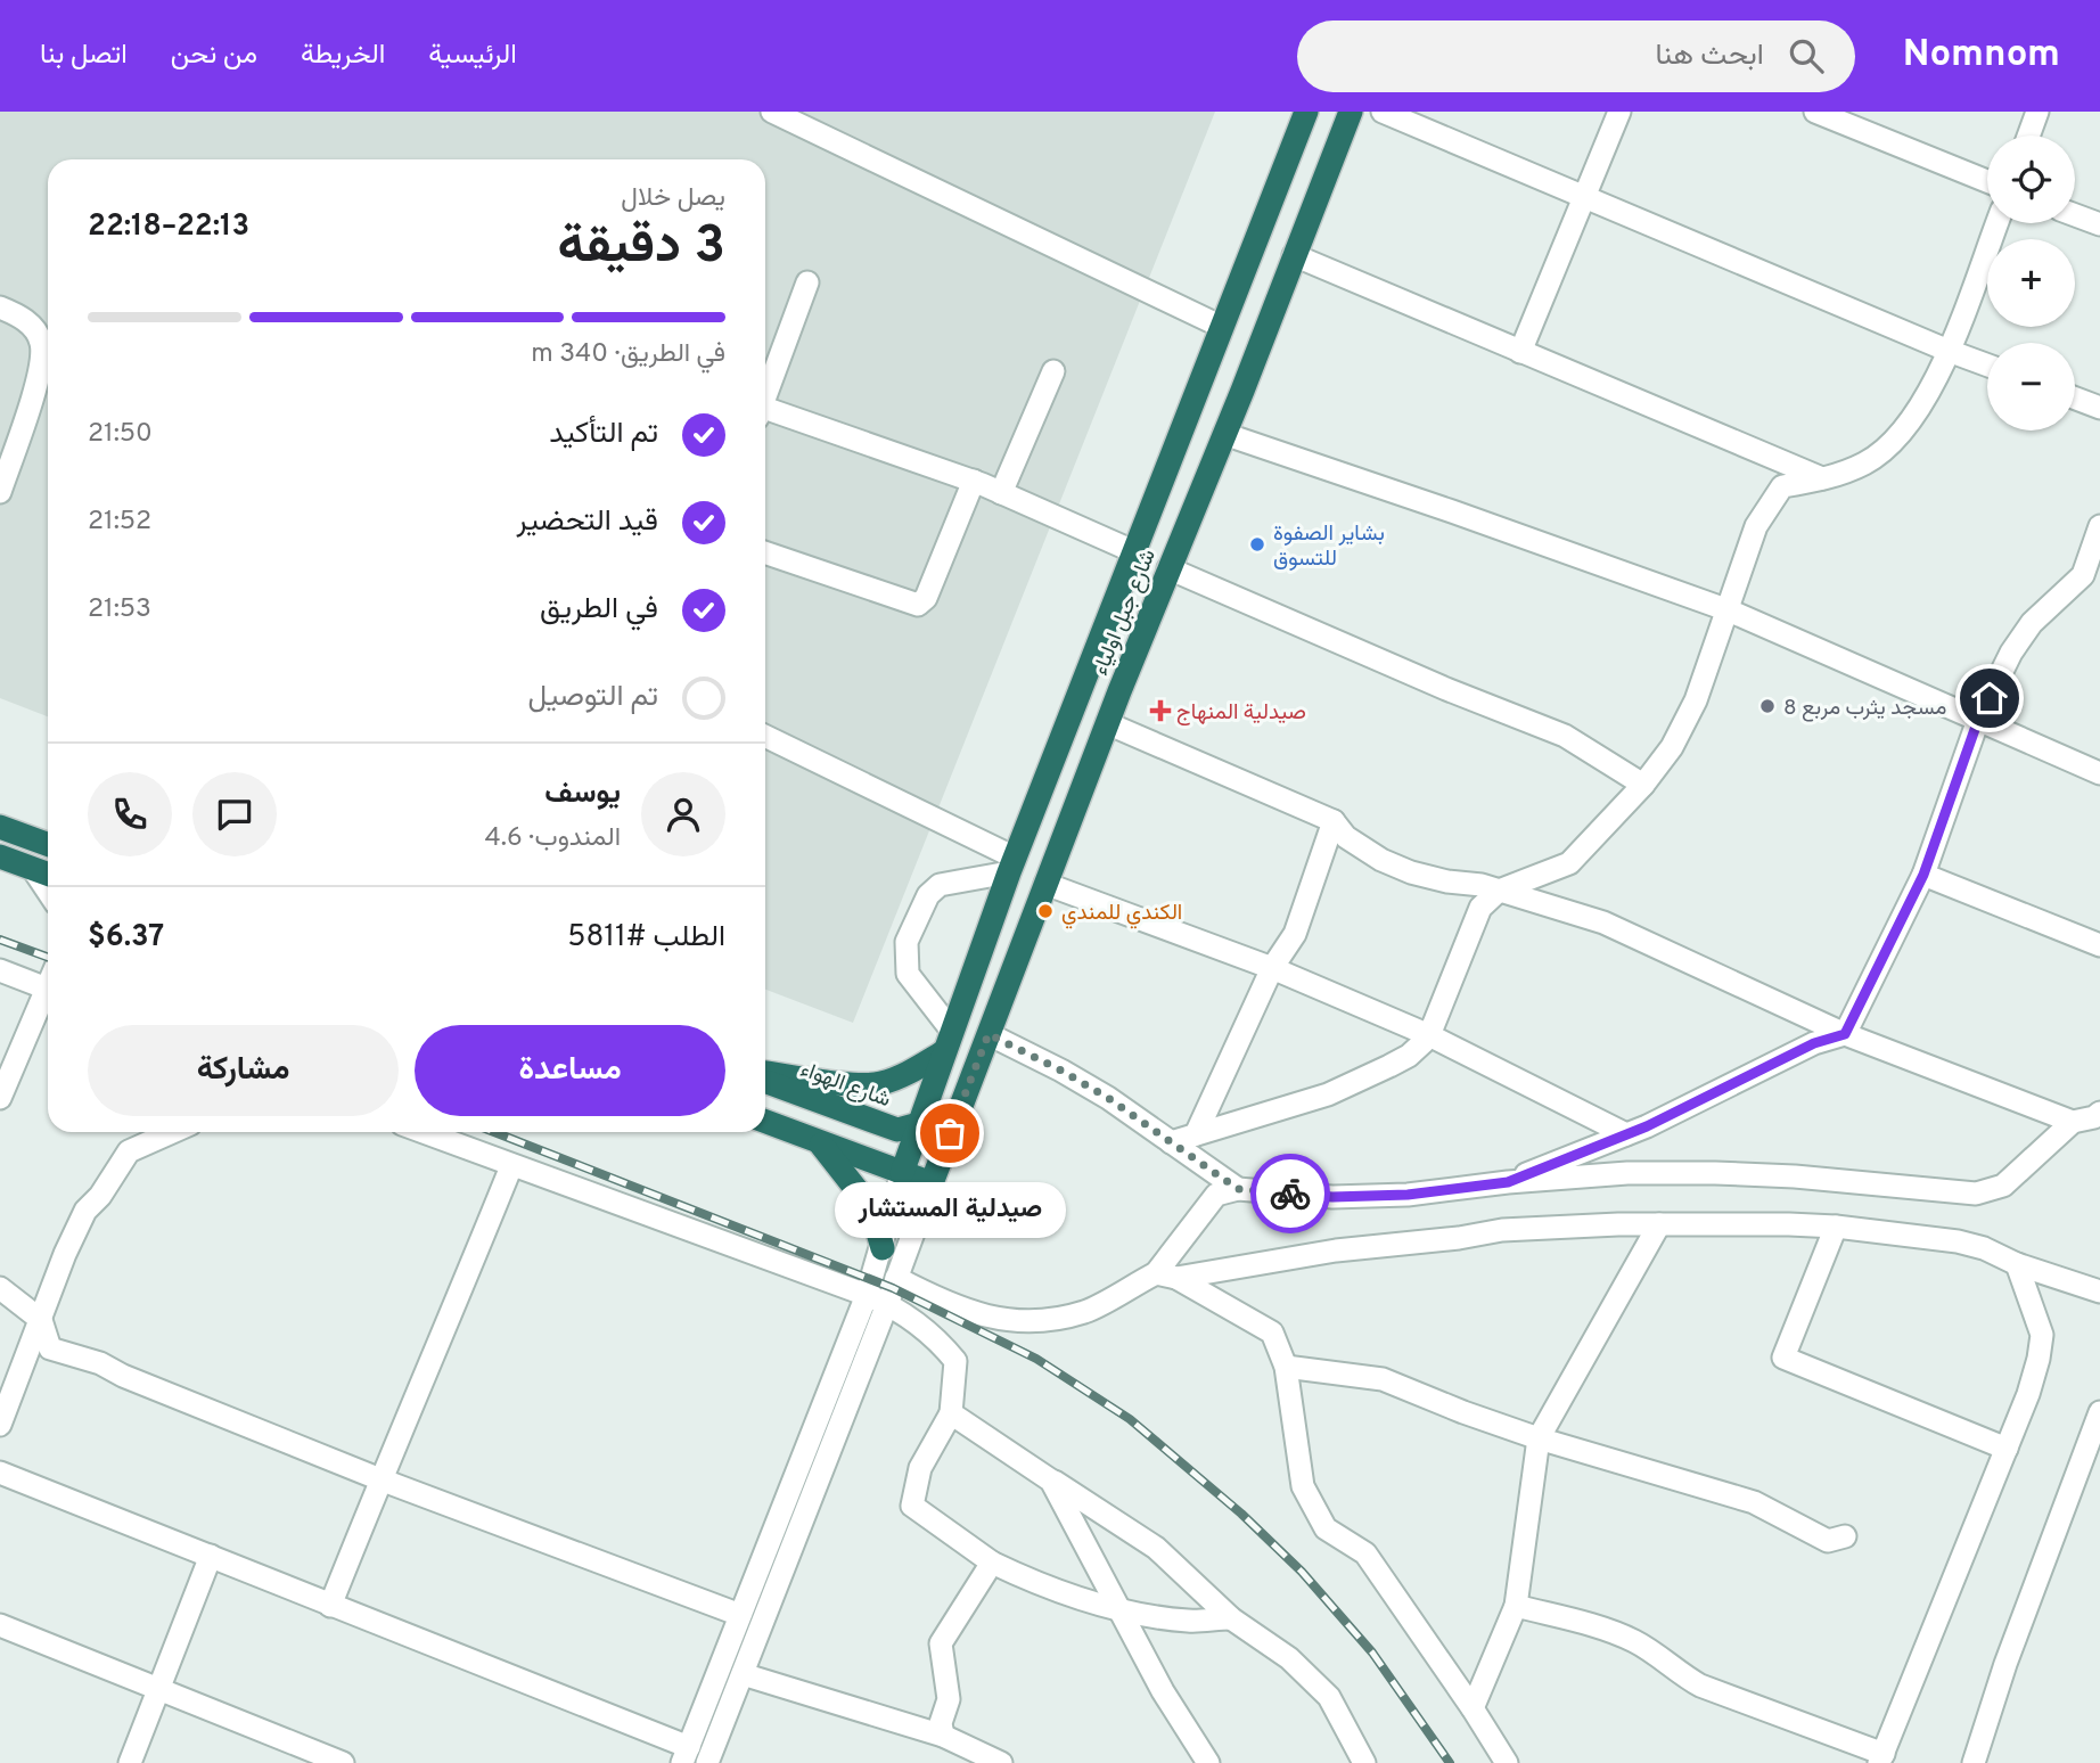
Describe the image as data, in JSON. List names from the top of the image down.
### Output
{
  "streets": {
    "highway": ["شارع جبل اولياء", "شارع الهواء"]
  },
  "crossings": [
    ["شارع جبل اولياء", "شارع الهواء"]
  ],
  "places": {
    "other": [
      "بشاير الصفوة للتسوق",
      "مسجد يثرب مربع 8",
      "الكندي للمندي",
      "صيدلية المستشار"
    ],
    "health": ["صيدلية المنهاج"]
  },
  "page": {
    "header": "Nomnom",
    "search": "ابحث هنا",
    "nav": [
      "الرئيسية",
      "الخريطة",
      "من نحن",
      "اتصل بنا"
    ],
    "map_buttons": ["+", "−"],
    "heading": ["3 دقيقة", "يصل خلال", "22:13–22:18"],
    "panel": [
      "يوسف",
      "المندوب · 4.6",
      "الطلب #5811",
      "$6.37"
    ],
    "bar": "في الطريق · 340 m",
    "list": [
      ["تم التأكيد", "21:50"],
      ["قيد التحضير", "21:52"],
      ["في الطريق", "21:53"],
      "تم التوصيل"
    ],
    "buttons": ["مساعدة", "مشاركة"],
    "bubble": "صيدلية المستشار"
  }
}
